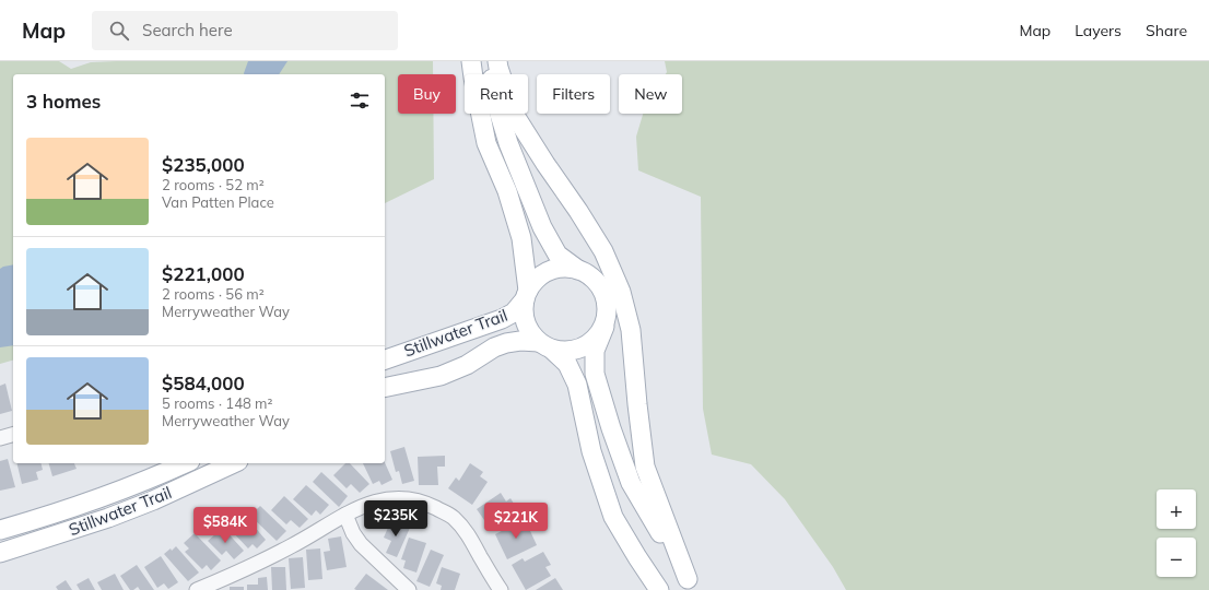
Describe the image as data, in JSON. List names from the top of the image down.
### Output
{
  "streets": {
    "main road": ["Stillwater Trail"]
  },
  "page": {
    "header": "Map",
    "search": "Search here",
    "nav": ["Map", "Layers", "Share"],
    "chip": [
      "Buy",
      "Rent",
      "Filters",
      "New"
    ],
    "heading": "3 homes",
    "list": [
      {
        "name": "$235,000",
        "note": "2 rooms · 52 m² · Van Patten Place"
      },
      {
        "name": "$221,000",
        "note": "2 rooms · 56 m² · Merryweather Way"
      },
      {
        "name": "$584,000",
        "note": "5 rooms · 148 m² · Merryweather Way"
      }
    ],
    "map_buttons": ["+", "−"],
    "price": ["$235K", "$221K", "$584K"]
  }
}
